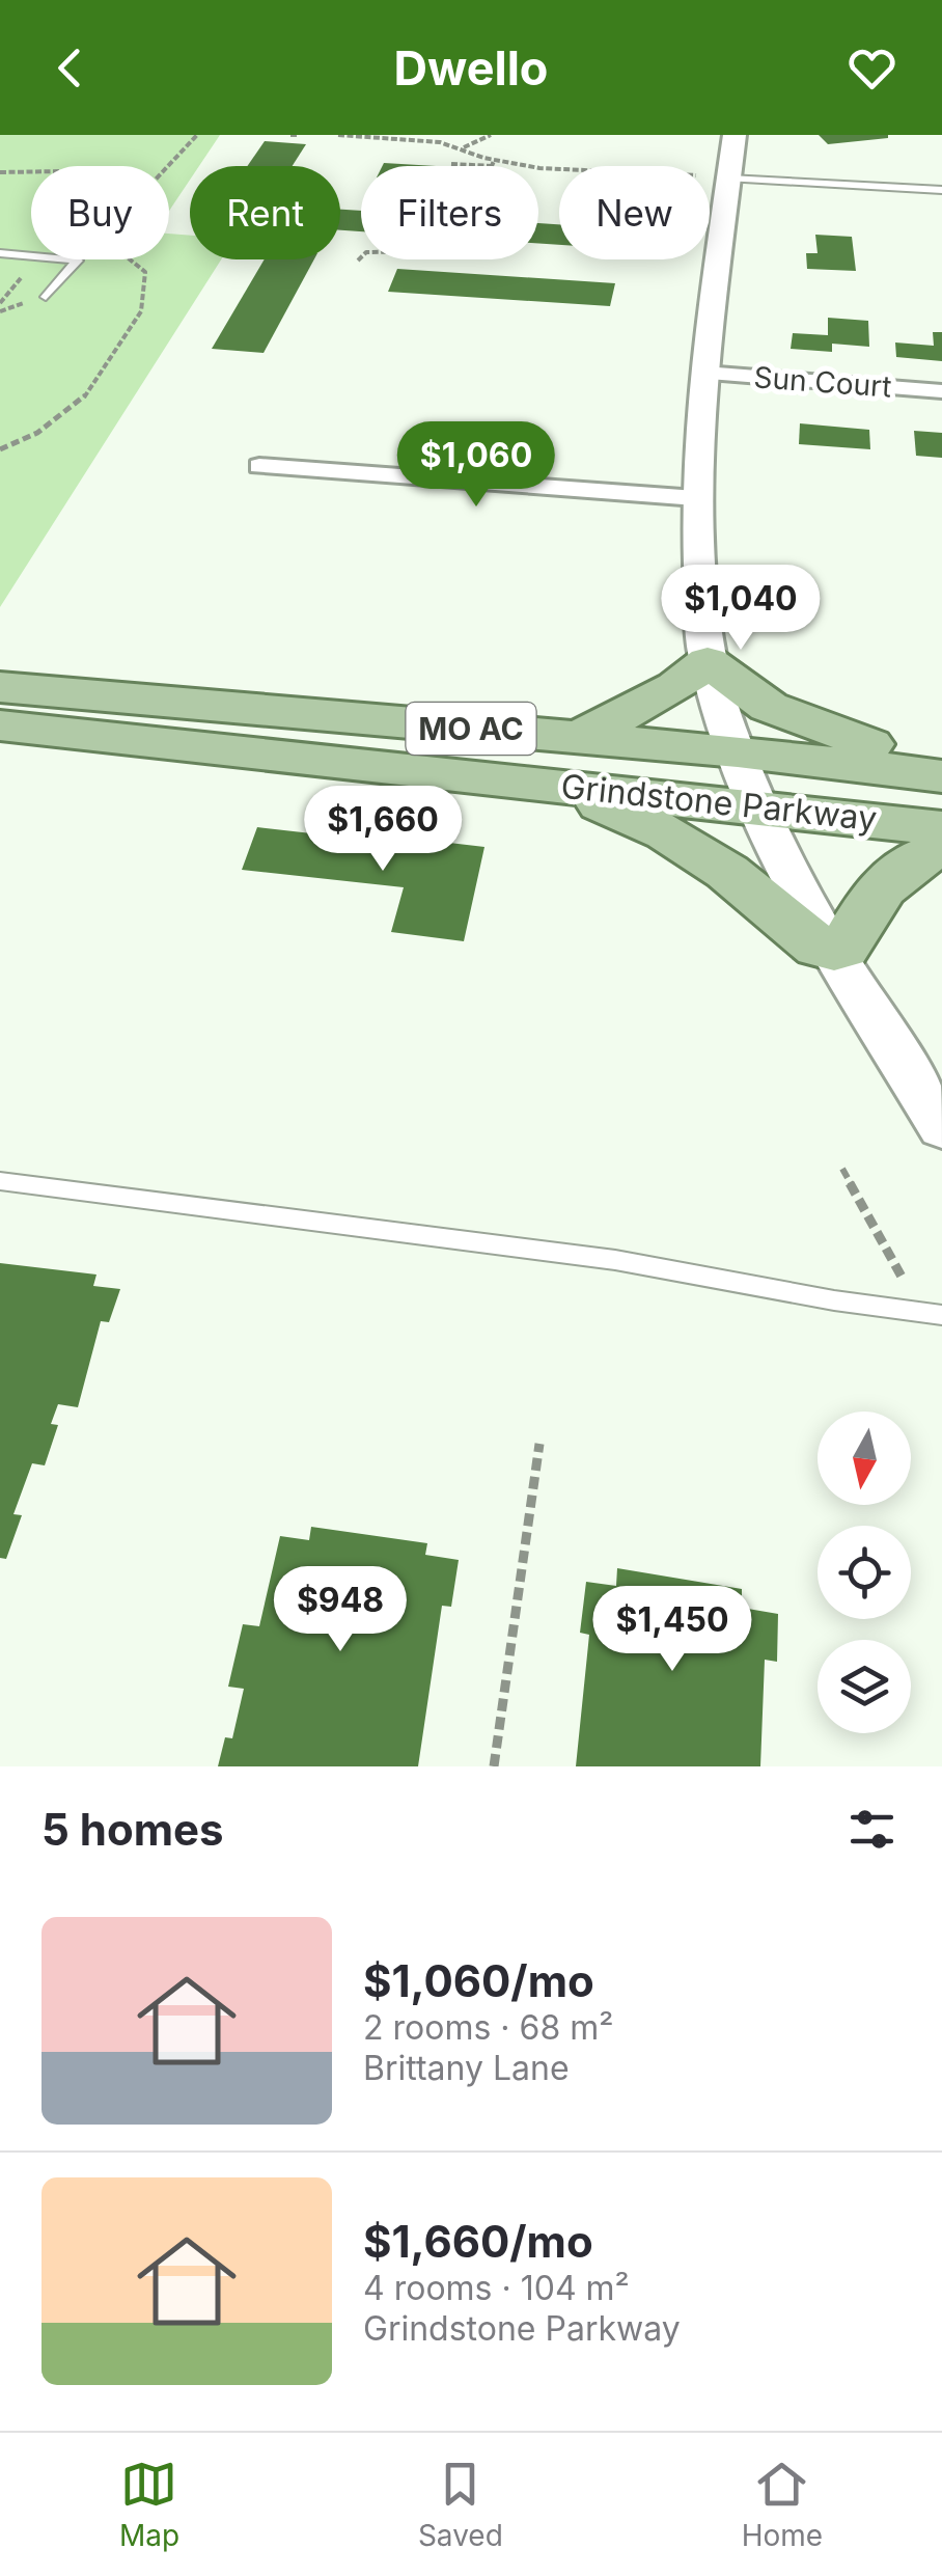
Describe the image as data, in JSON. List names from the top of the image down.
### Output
{
  "streets": {
    "main road": ["MO AC", "Grindstone Parkway"],
    "street": ["Sun Court"]
  },
  "north": "bottom",
  "page": {
    "header": "Dwello",
    "chip": [
      "Buy",
      "Rent",
      "Filters",
      "New"
    ],
    "price": [
      "$1,060",
      "$1,040",
      "$1,660",
      "$948",
      "$1,450"
    ],
    "heading": "5 homes",
    "list": [
      {
        "name": "$1,060/mo",
        "note": "2 rooms · 68 m² · Brittany Lane"
      },
      {
        "name": "$1,660/mo",
        "note": "4 rooms · 104 m² · Grindstone Parkway"
      }
    ],
    "tabs": ["Map", "Saved", "Home"]
  }
}
